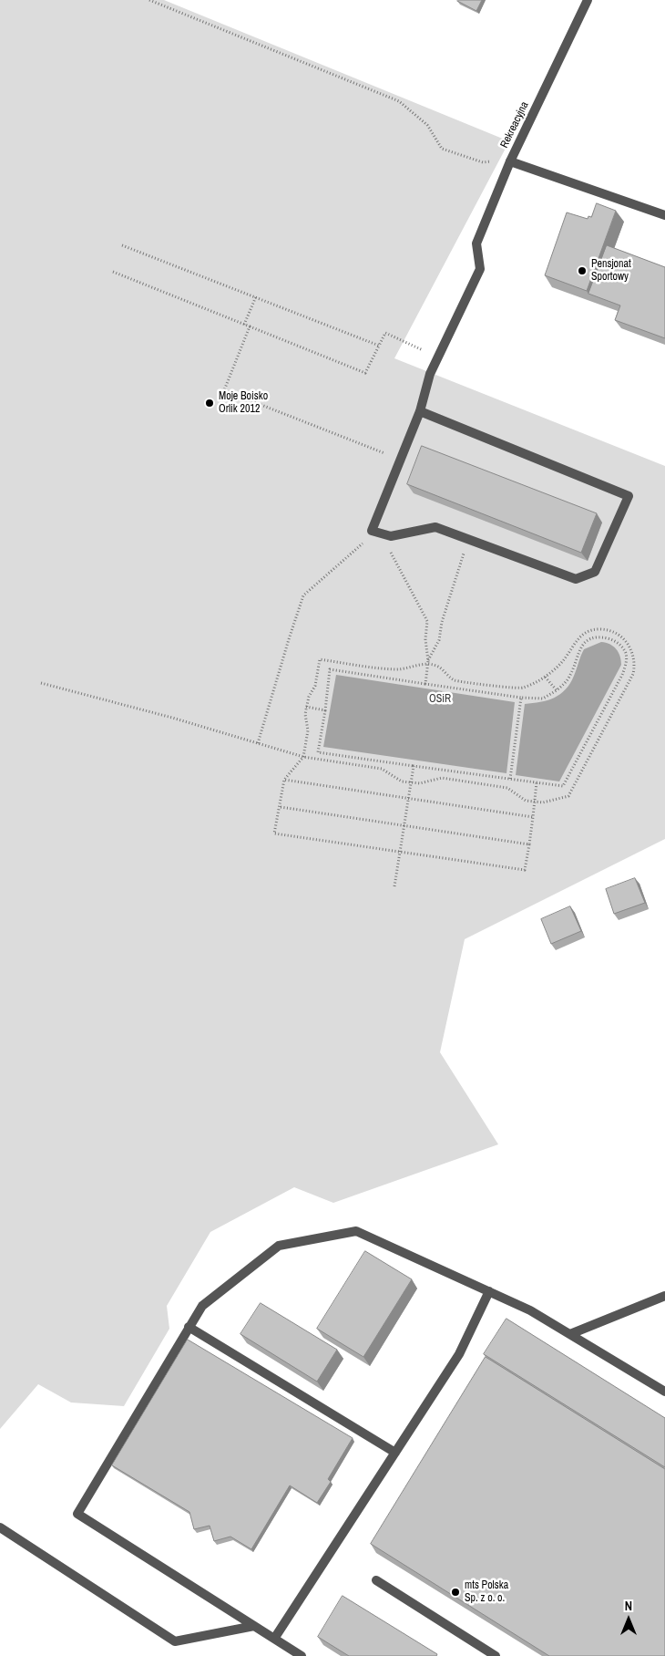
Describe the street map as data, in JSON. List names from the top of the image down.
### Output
{
  "streets": {
    "street": ["Rekreacyjna"]
  },
  "parks": ["OSiR"],
  "places": ["Pensjonat Sportowy", "Moje Boisko Orlik 2012", "mts Polska Sp. z o. o."],
  "north": "top"
}
